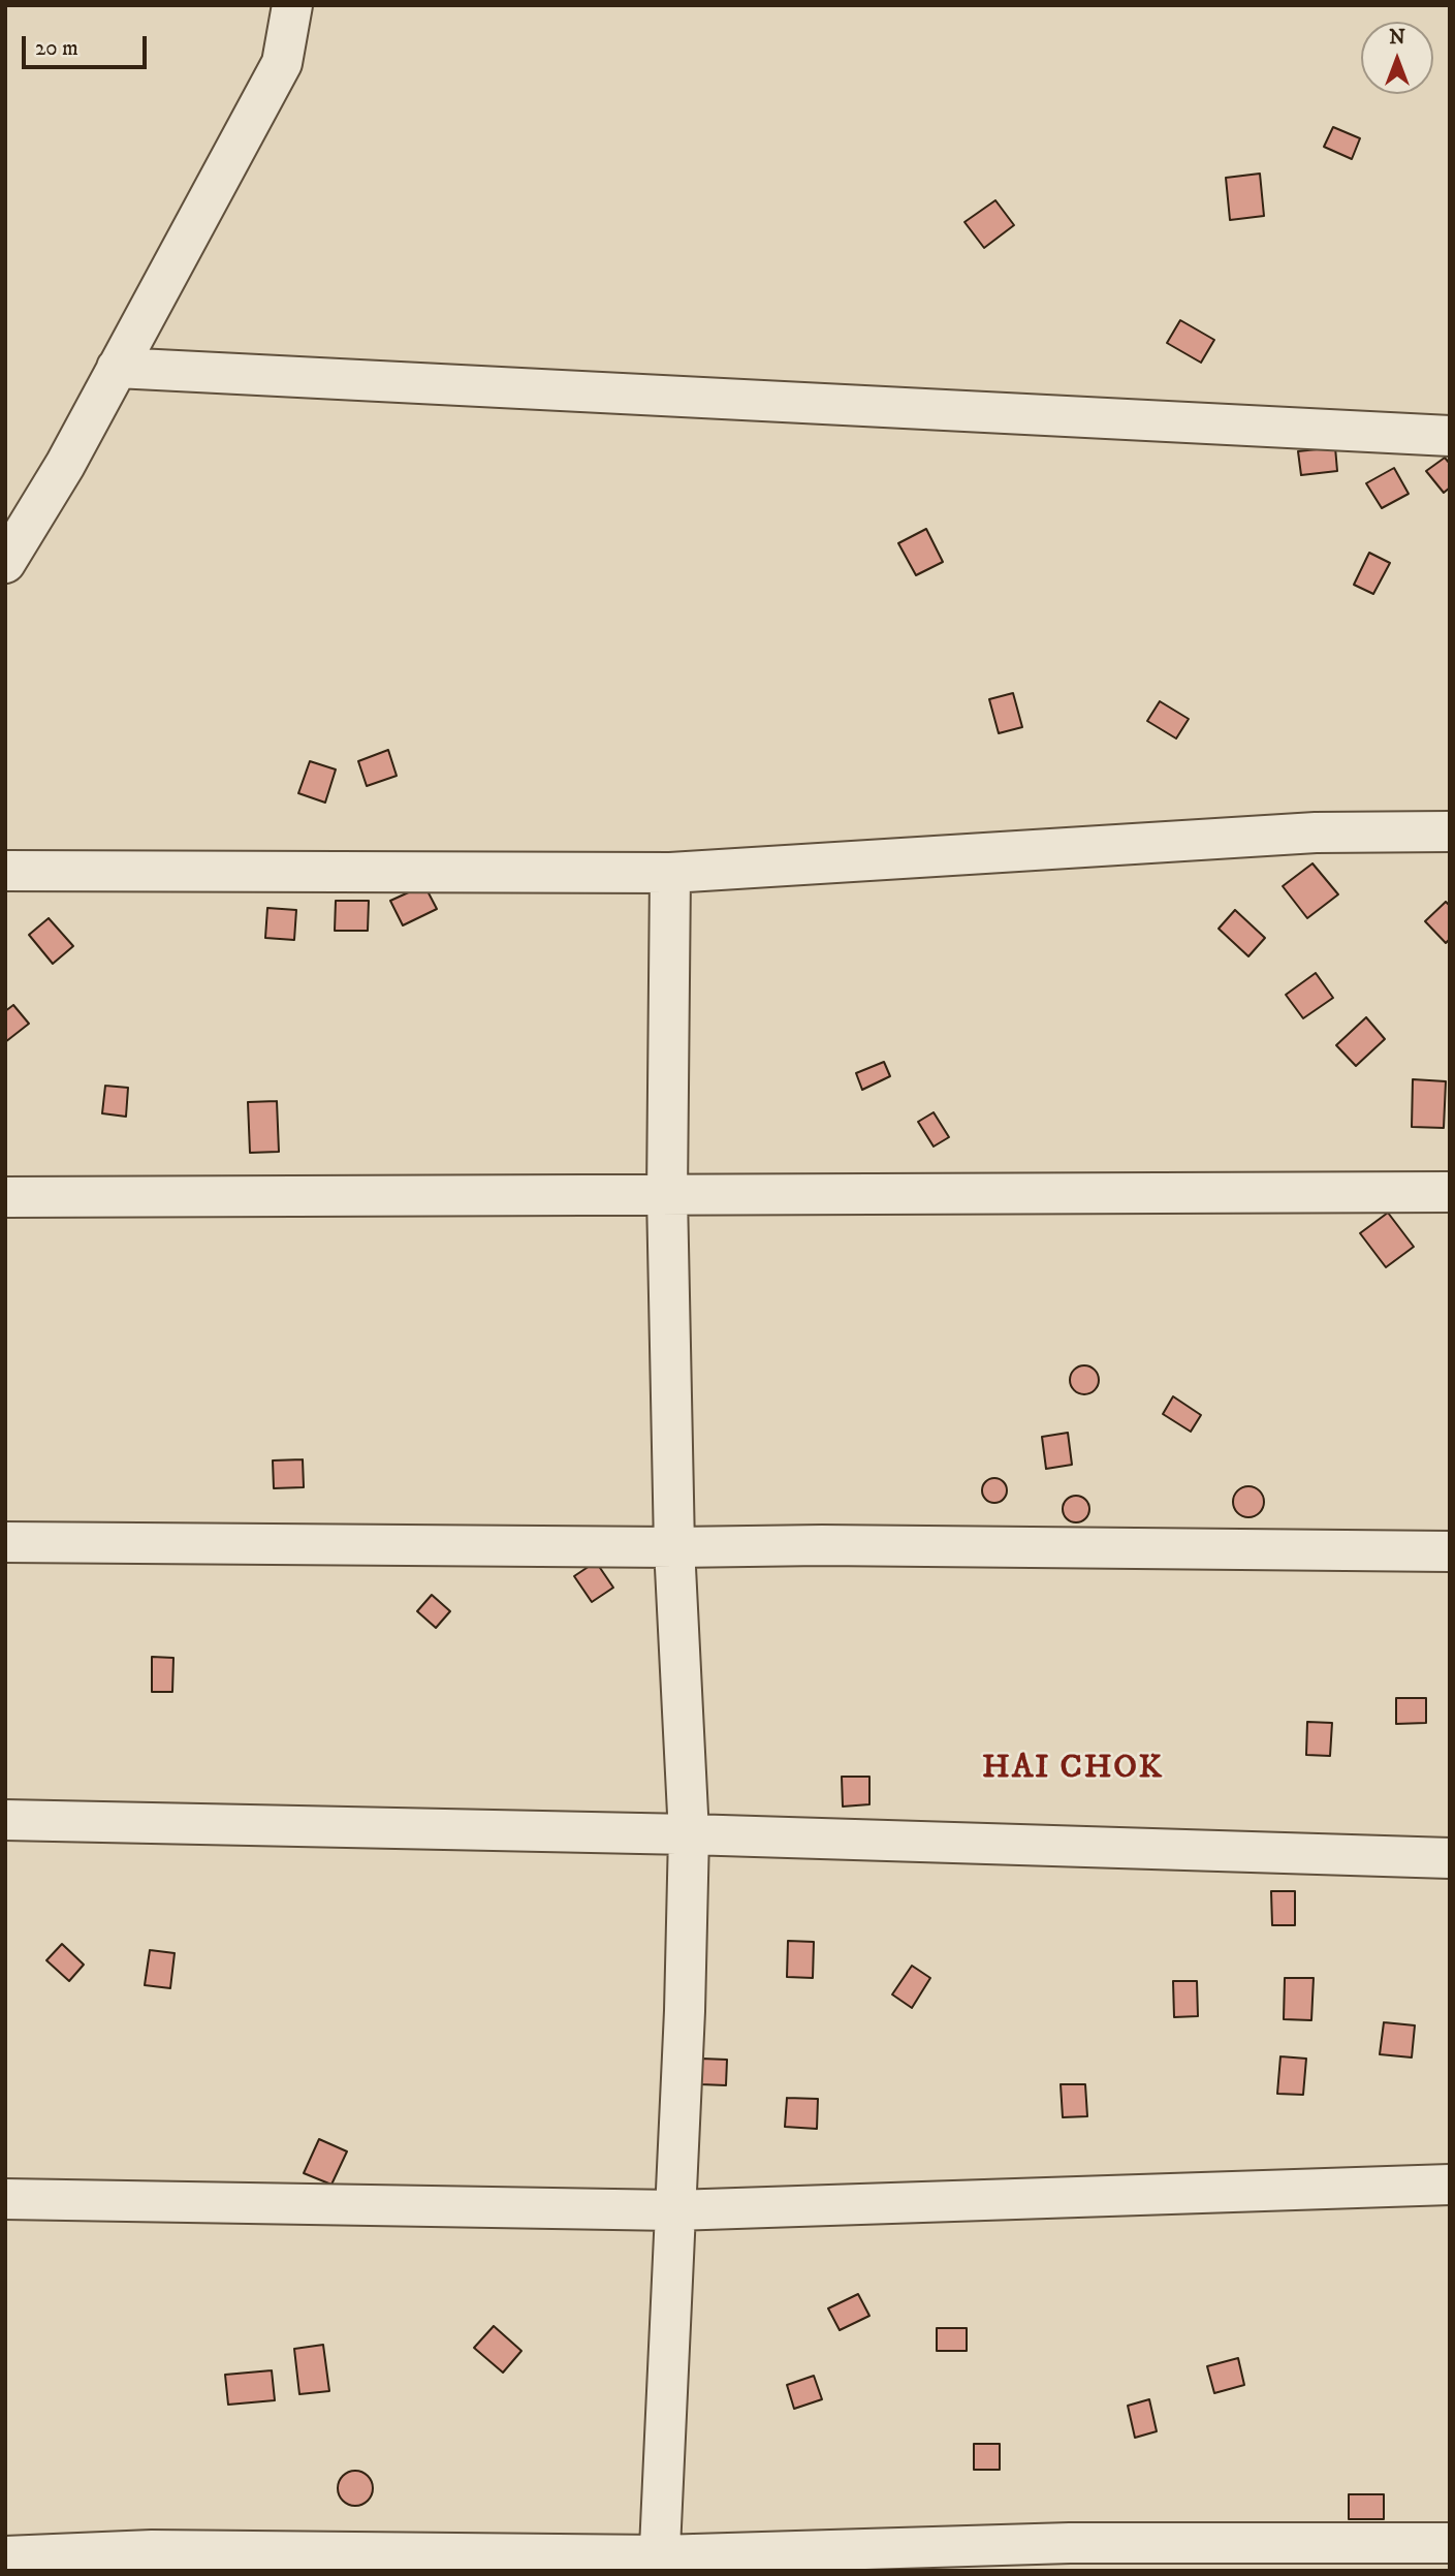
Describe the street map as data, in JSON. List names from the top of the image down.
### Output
{
  "districts": ["HAI CHOK"],
  "scale_bar": "20 m",
  "north": "top"
}
